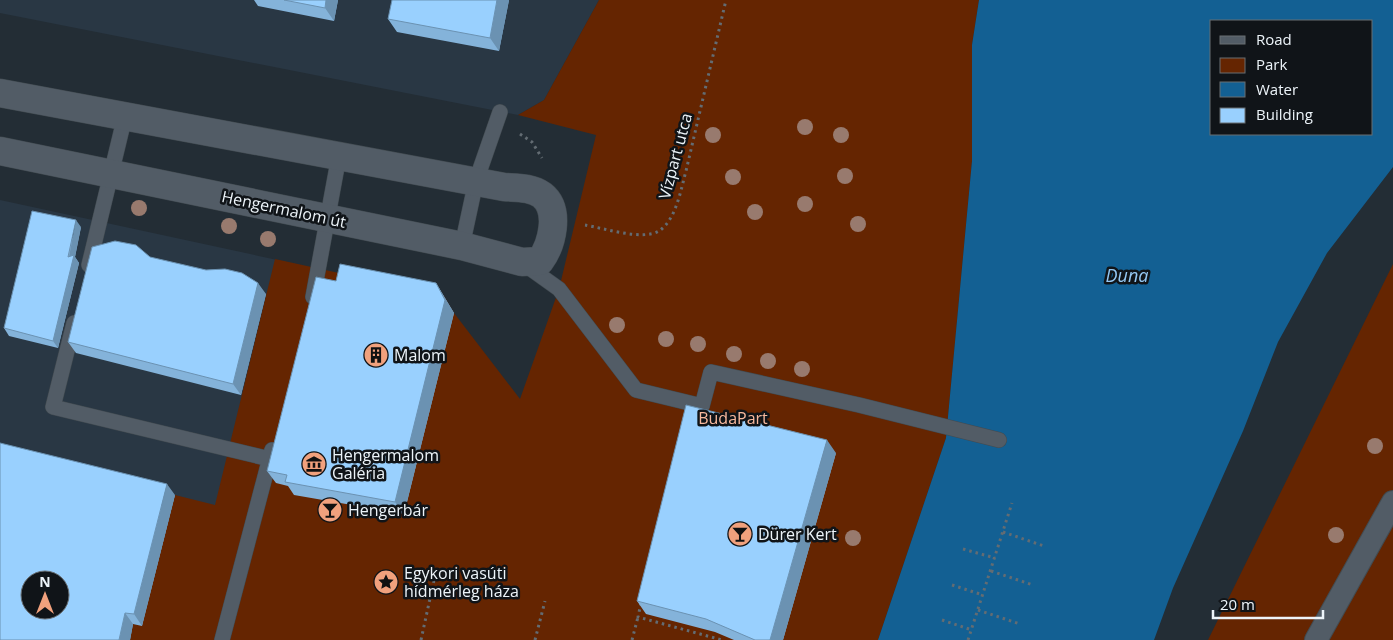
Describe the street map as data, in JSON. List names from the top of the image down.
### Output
{
  "streets": {
    "street": ["Hengermalom út"],
    "path": ["Vízpart utca"]
  },
  "water": ["Duna"],
  "parks": ["BudaPart"],
  "places": {
    "building": ["Malom"],
    "museum": ["Hengermalom Galéria"],
    "bar": ["Hengerbár", "Dürer Kert"],
    "place": ["Egykori vasúti hídmérleg háza"]
  },
  "legend": [
    "Road",
    "Park",
    "Water",
    "Building"
  ],
  "scale_bar": "20 m",
  "north": "top"
}
